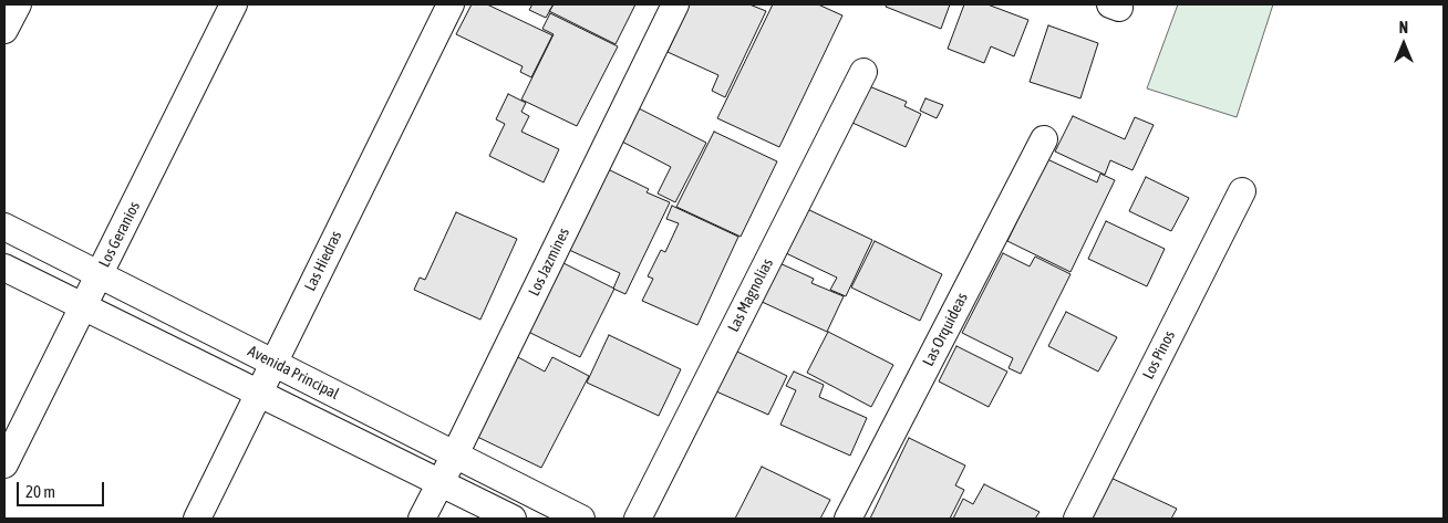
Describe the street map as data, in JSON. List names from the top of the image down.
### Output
{
  "streets": {
    "street": [
      "Los Geranios",
      "Las Hiedras",
      "Los Jazmines",
      "Las Magnolias",
      "Las Orquideas",
      "Los Pinos",
      "Avenida Principal"
    ]
  },
  "crossings": [
    ["Los Geranios", "Avenida Principal"],
    ["Las Hiedras", "Avenida Principal"],
    ["Los Jazmines", "Avenida Principal"]
  ],
  "scale_bar": "20 m",
  "north": "top"
}
